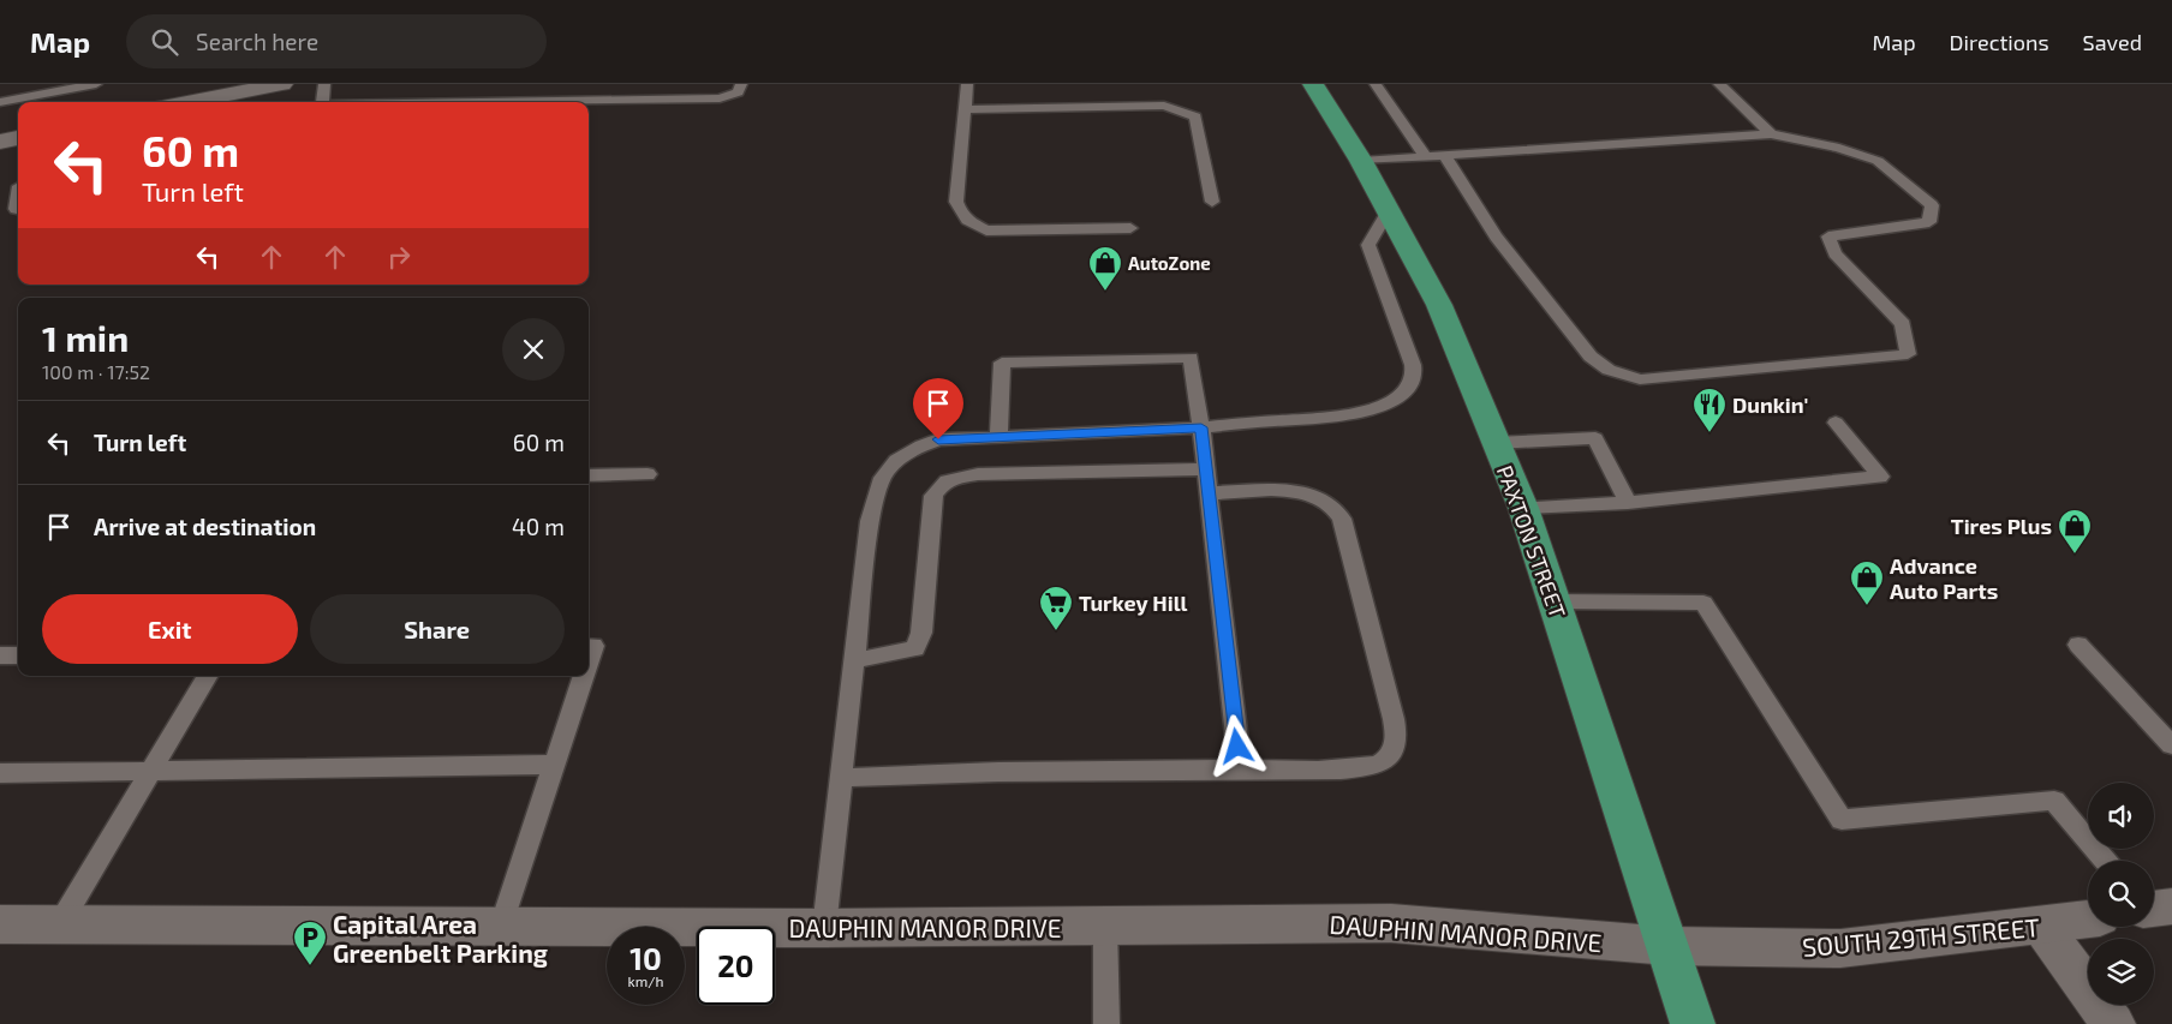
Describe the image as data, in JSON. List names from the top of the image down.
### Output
{
  "streets": {
    "main road": ["PAXTON STREET"],
    "street": ["DAUPHIN MANOR DRIVE", "SOUTH 29TH STREET"]
  },
  "crossings": [
    ["PAXTON STREET", "DAUPHIN MANOR DRIVE"],
    ["PAXTON STREET", "SOUTH 29TH STREET"],
    ["DAUPHIN MANOR DRIVE", "SOUTH 29TH STREET"]
  ],
  "places": {
    "shop": ["AutoZone", "Tires Plus", "Advance Auto Parts"],
    "restaurant": ["Dunkin'"],
    "supermarket": ["Turkey Hill"],
    "parking": ["Capital Area Greenbelt Parking"]
  },
  "page": {
    "header": "Map",
    "search": "Search here",
    "nav": ["Map", "Directions", "Saved"],
    "turn": ["60 m", "Turn left"],
    "heading": ["1 min", "100 m · 17:52"],
    "list": [
      {
        "name": "Turn left",
        "value": "60 m"
      },
      {
        "name": "Arrive at destination",
        "value": "40 m"
      }
    ],
    "buttons": ["Exit", "Share"],
    "speed": "10 km/h",
    "limit": "20"
  }
}
